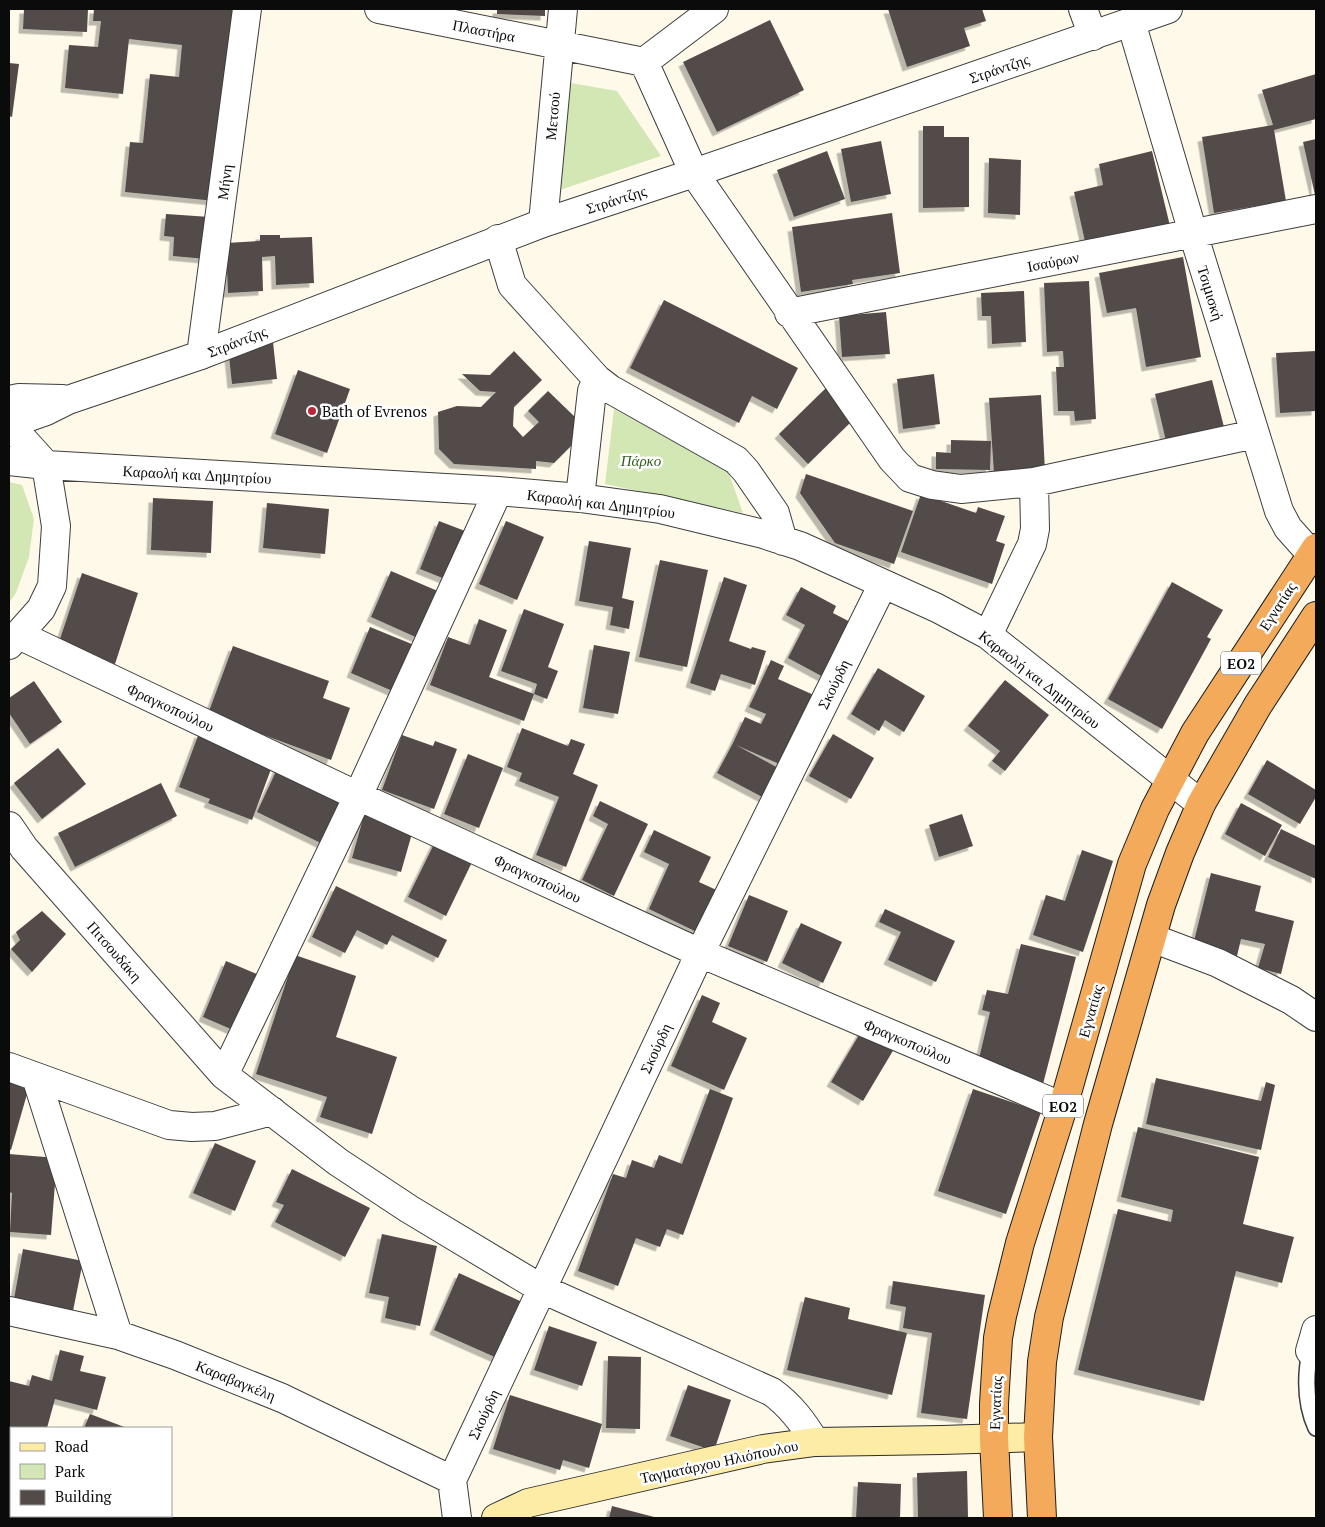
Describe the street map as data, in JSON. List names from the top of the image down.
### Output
{
  "streets": {
    "highway": ["Εγνατίας", "ΕΟ2"],
    "main road": ["Ταγματάρχου Ηλιόπουλου"],
    "street": [
      "Πλαστήρα",
      "Στράντζης",
      "Μετσού",
      "Μήνη",
      "Ισαύρων",
      "Τσιμισκή",
      "Καραολή και Δημητρίου",
      "Σκούρδη",
      "Φραγκοπούλου",
      "Πιτσουδάκη",
      "Καραβαγκέλη"
    ]
  },
  "crossings": [
    ["Πλαστήρα", "Μετσού"],
    ["Στράντζης", "Μετσού"],
    ["Στράντζης", "Μήνη"],
    ["Στράντζης", "Τσιμισκή"],
    ["Ισαύρων", "Τσιμισκή"],
    ["Τσιμισκή", "Εγνατίας"],
    ["Καραολή και Δημητρίου", "Εγνατίας"],
    ["Καραολή και Δημητρίου", "ΕΟ2"],
    ["Καραολή και Δημητρίου", "Σκούρδη"],
    ["Εγνατίας", "Φραγκοπούλου"],
    ["Εγνατίας", "Ταγματάρχου Ηλιόπουλου"],
    ["ΕΟ2", "Ταγματάρχου Ηλιόπουλου"],
    ["Σκούρδη", "Φραγκοπούλου"],
    ["Σκούρδη", "Πιτσουδάκη"],
    ["Σκούρδη", "Καραβαγκέλη"],
    ["Πιτσουδάκη", "Ταγματάρχου Ηλιόπουλου"]
  ],
  "parks": ["Πάρκο"],
  "places": ["Bath of Evrenos"],
  "legend": ["Road", "Park", "Building"]
}
